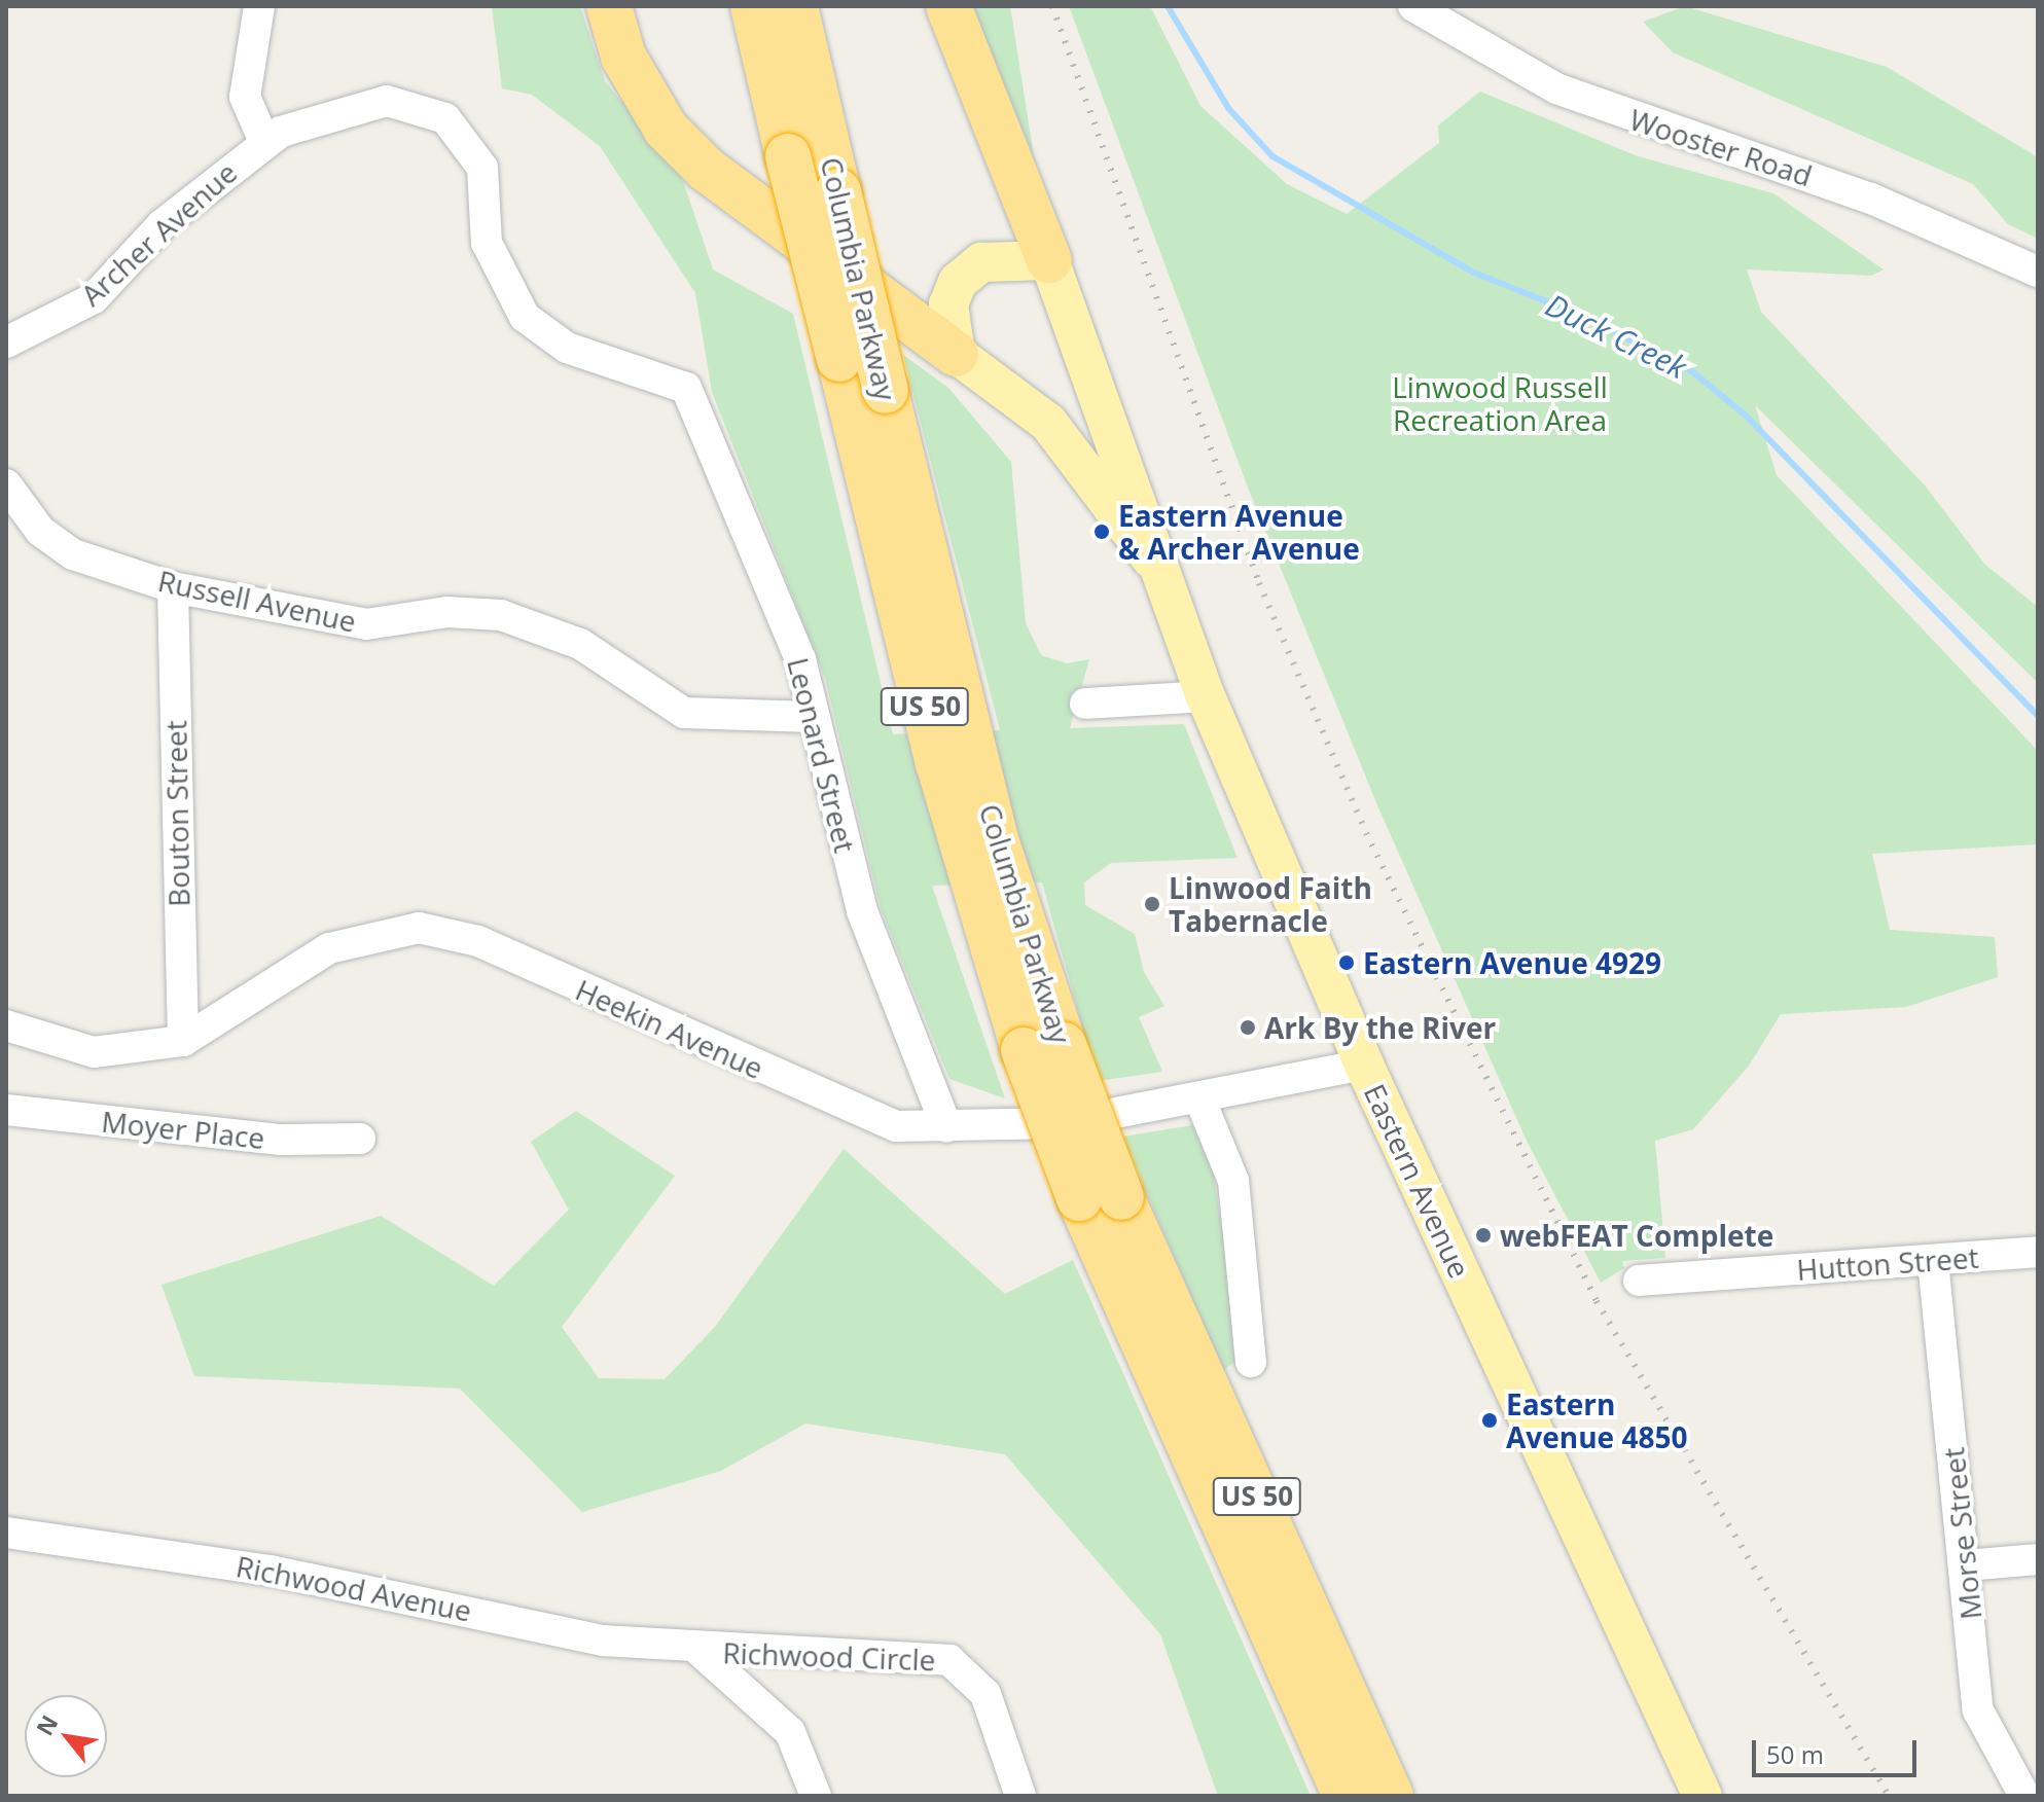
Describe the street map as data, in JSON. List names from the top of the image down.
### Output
{
  "streets": {
    "highway": ["Columbia Parkway", "US 50"],
    "main road": ["Eastern Avenue"],
    "street": [
      "Wooster Road",
      "Archer Avenue",
      "Russell Avenue",
      "Leonard Street",
      "Bouton Street",
      "Heekin Avenue",
      "Moyer Place",
      "Hutton Street",
      "Morse Street",
      "Richwood Avenue",
      "Richwood Circle"
    ]
  },
  "crossings": [
    ["Archer Avenue", "Leonard Street"],
    ["Russell Avenue", "Leonard Street"],
    ["Russell Avenue", "Bouton Street"],
    ["Leonard Street", "Heekin Avenue"],
    ["Bouton Street", "Heekin Avenue"],
    ["Heekin Avenue", "Eastern Avenue"],
    ["Hutton Street", "Morse Street"],
    ["Richwood Avenue", "Richwood Circle"]
  ],
  "water": ["Duck Creek"],
  "parks": ["Linwood Russell Recreation Area"],
  "places": [
    "Eastern Avenue & Archer Avenue",
    "Linwood Faith Tabernacle",
    "Eastern Avenue 4929",
    "Ark By the River",
    "webFEAT Complete",
    "Eastern Avenue 4850"
  ],
  "scale_bar": "50 m",
  "north": "top left"
}
